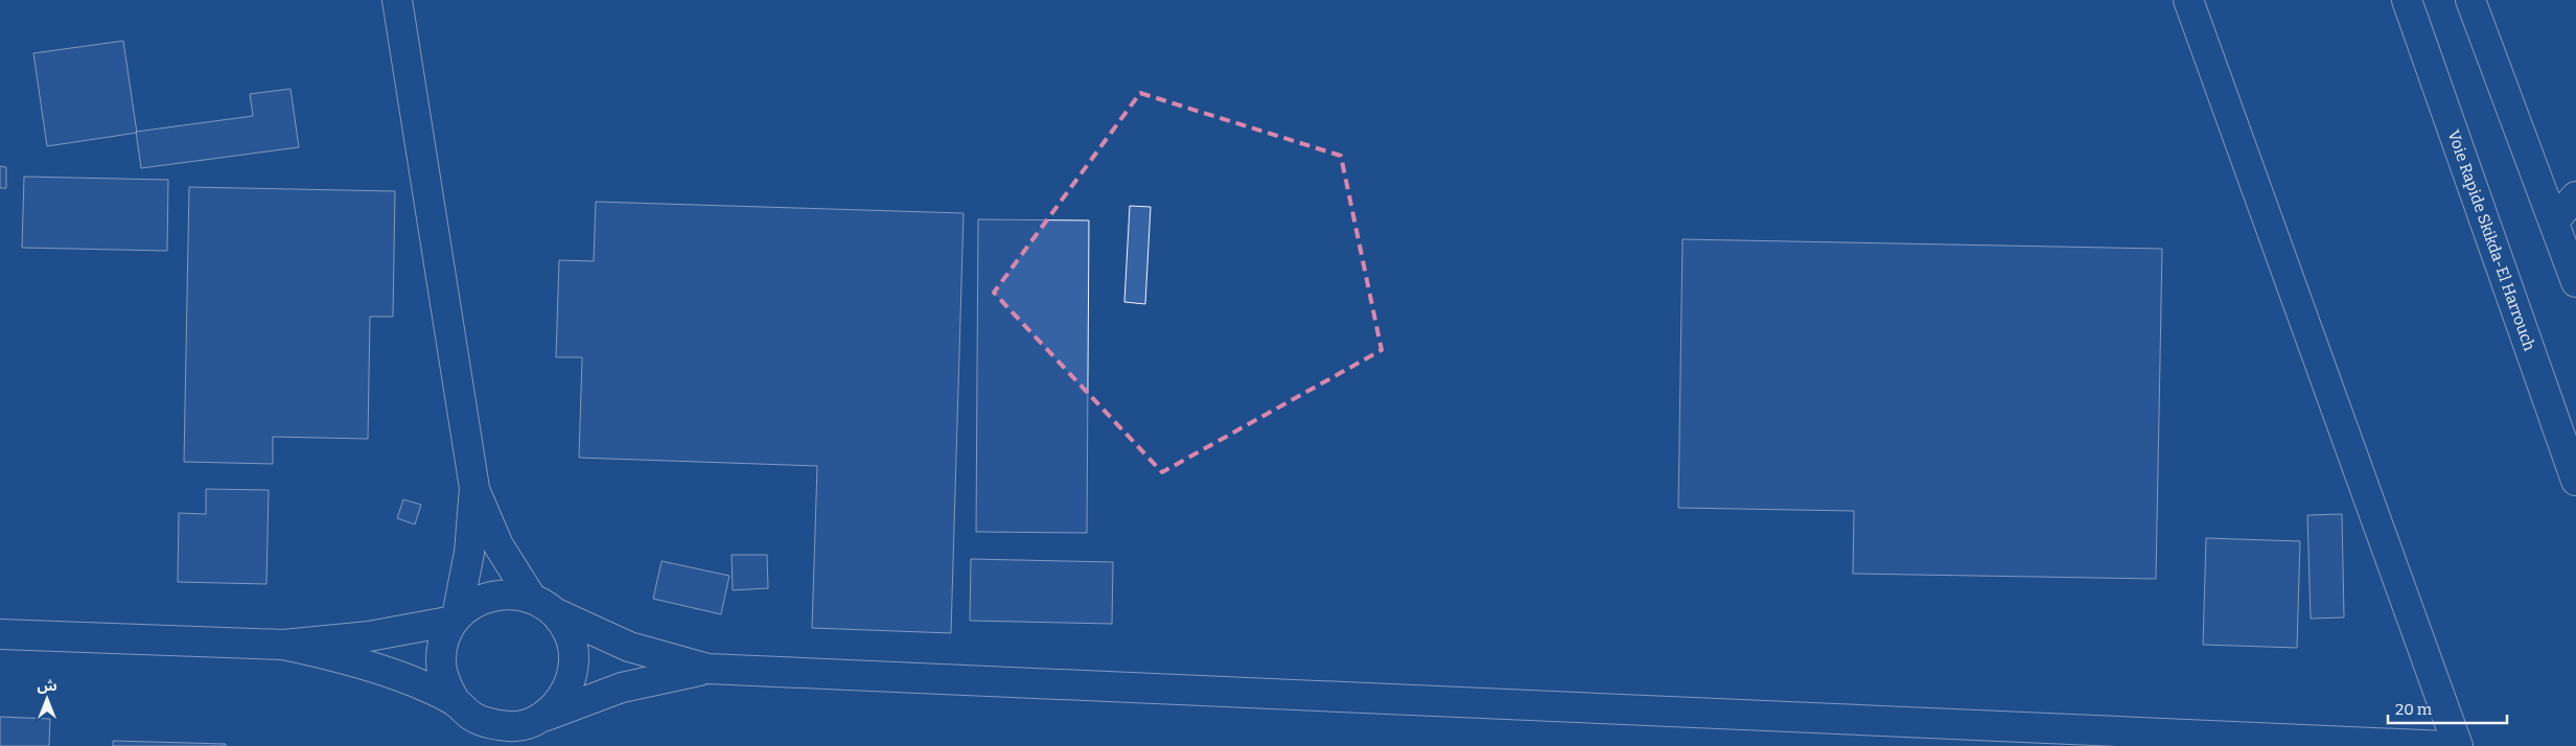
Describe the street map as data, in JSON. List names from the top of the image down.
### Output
{
  "streets": {
    "main road": ["Voie Rapide Skikda-El Harrouch"]
  },
  "scale_bar": "20 m",
  "north": "top"
}
